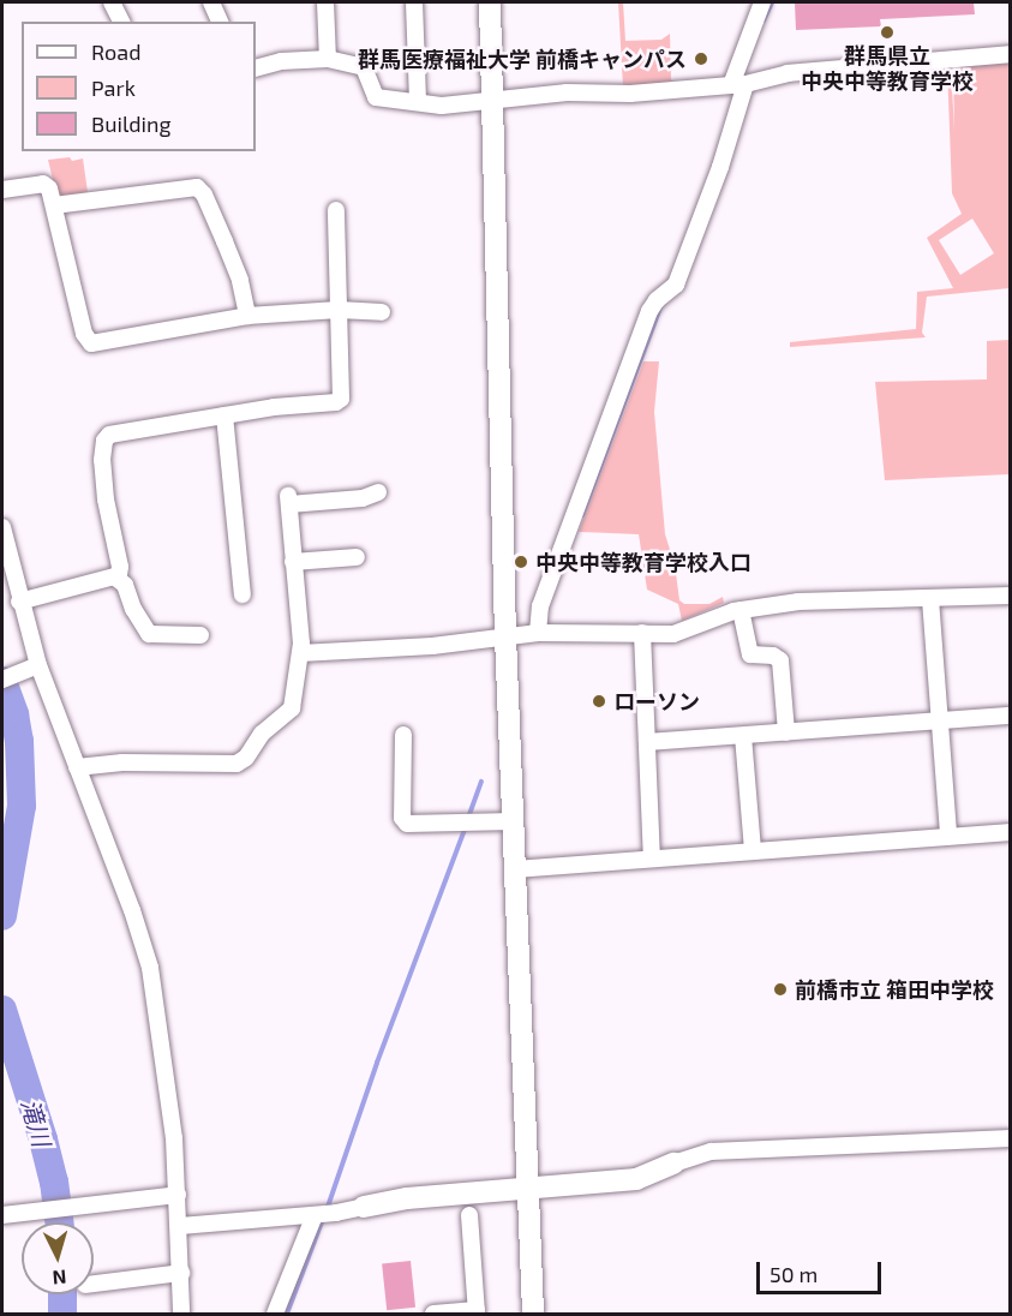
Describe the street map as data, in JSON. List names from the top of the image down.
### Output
{
  "water": ["滝川"],
  "places": [
    "群馬県立 中央中等教育学校",
    "群馬医療福祉大学 前橋キャンパス",
    "中央中等教育学校入口",
    "ローソン",
    "前橋市立 箱田中学校"
  ],
  "legend": ["Road", "Park", "Building"],
  "scale_bar": "50 m",
  "north": "bottom"
}
